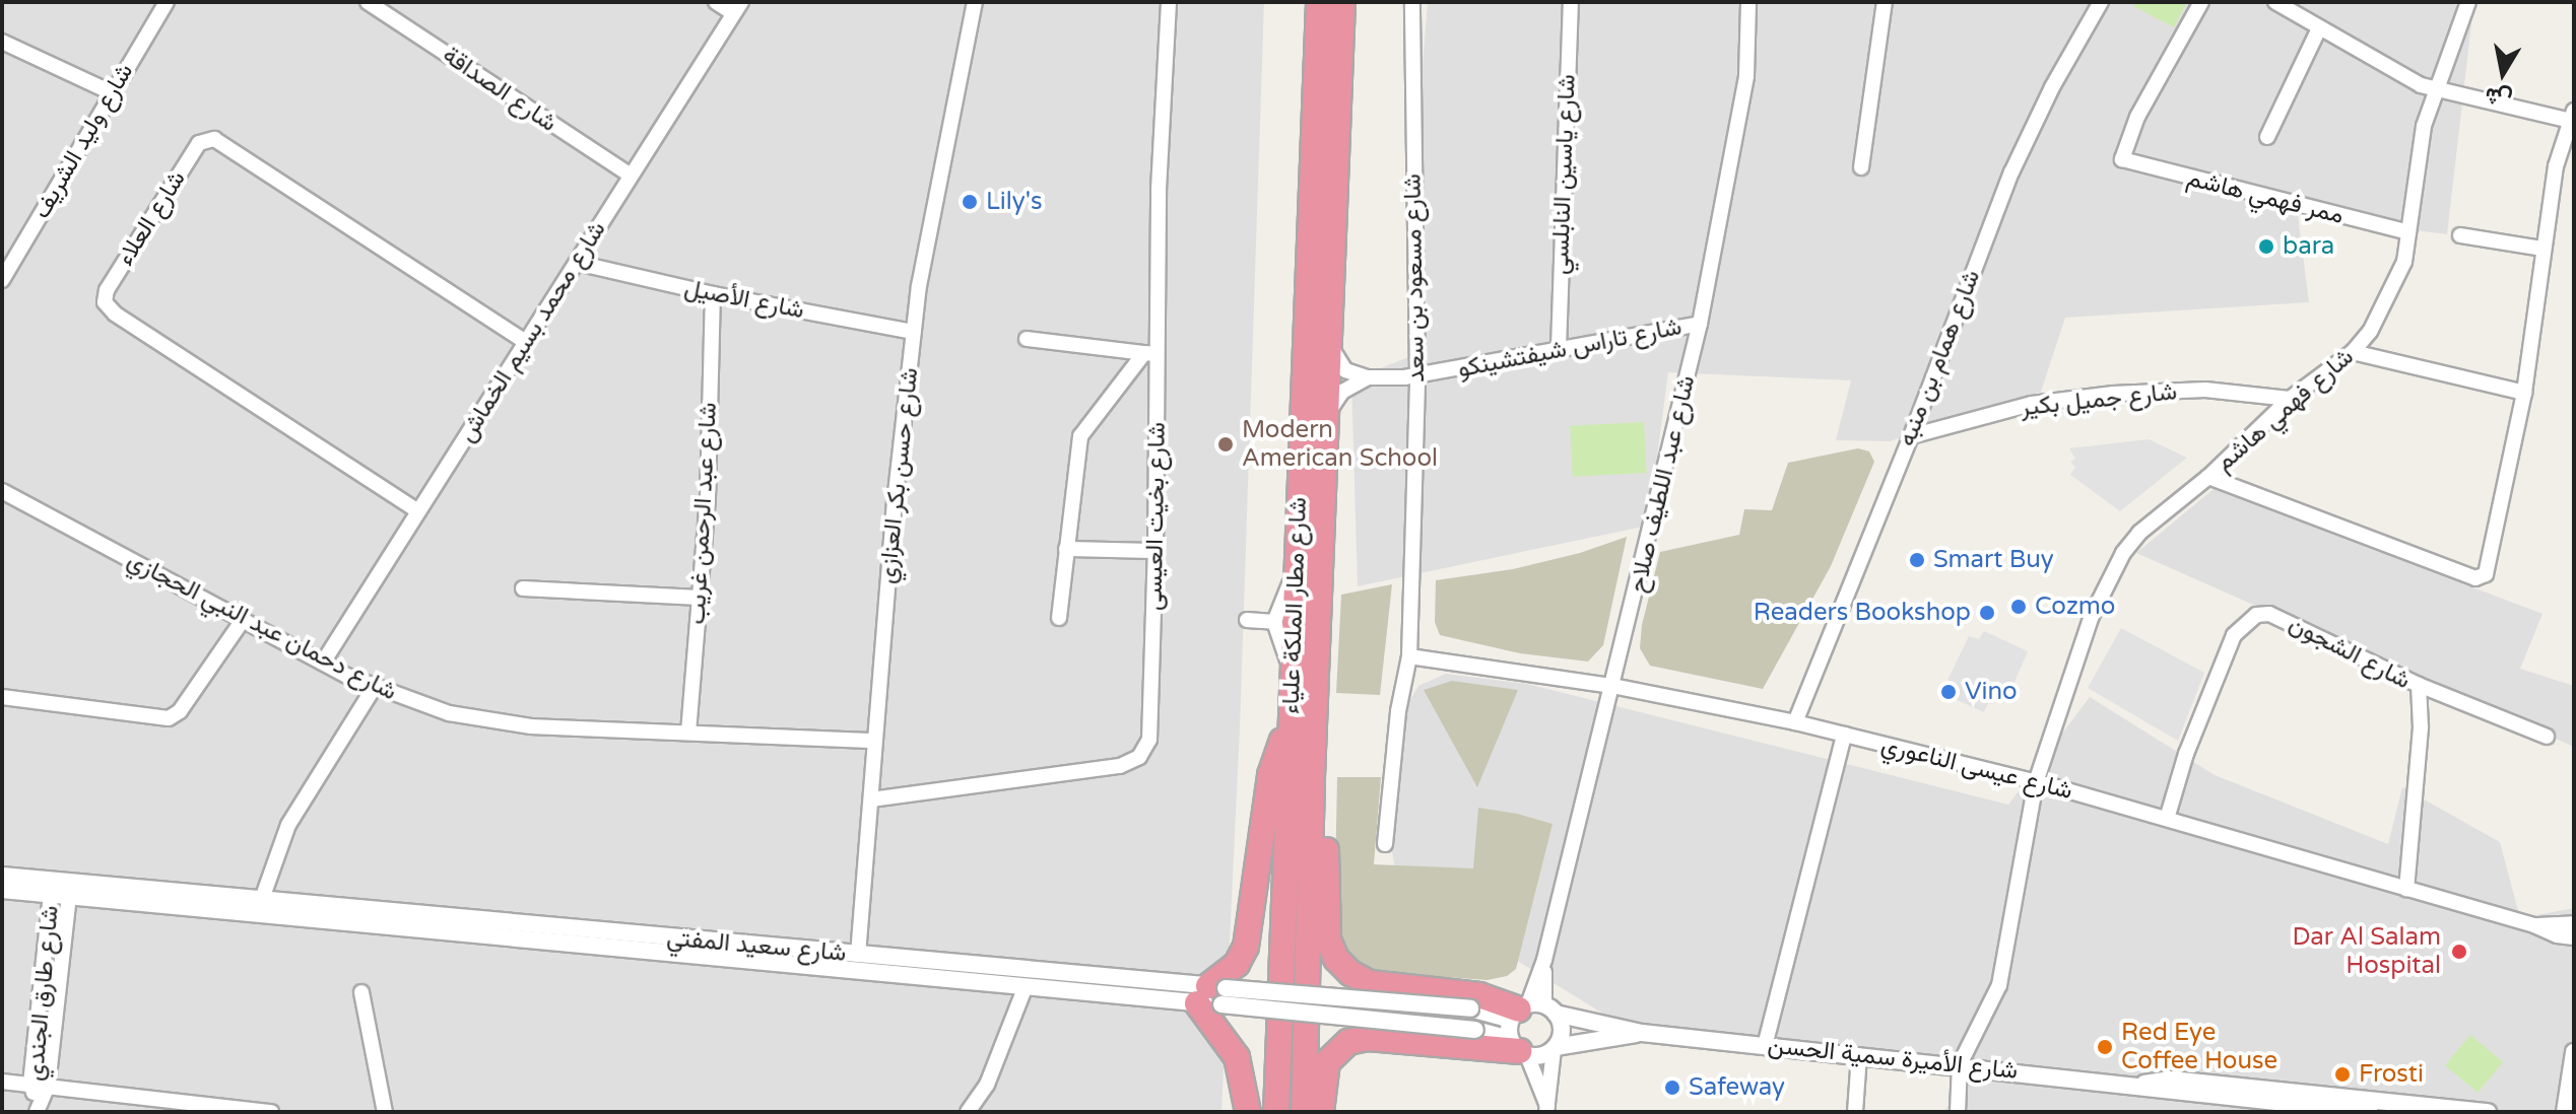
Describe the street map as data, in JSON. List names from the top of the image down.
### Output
{
  "streets": {
    "highway": ["شارع مطار الملكة علياء"],
    "street": [
      "شارع الصداقة",
      "شارع وليد الشريف",
      "شارع ياسين النابلسي",
      "ممر فهمي هاشم",
      "شارع العلاء",
      "شارع مسعود بن سعد",
      "شارع الأصيل",
      "شارع محمد بسيم الخماش",
      "شارع تاراس شيفتشينكو",
      "شارع همام بن منبه",
      "شارع جميل بكير",
      "شارع فهمي هاشم",
      "شارع حسن بكر العزازي",
      "شارع عبد اللطيف صلاح",
      "شارع عبد الرحمن غريب",
      "شارع بخيت العيسى",
      "شارع دحمان عبد النبي الحجازي",
      "شارع الشجون",
      "شارع عيسى الناعوري",
      "شارع سعيد المفتي",
      "شارع طارق الجندي",
      "شارع الأميرة سمية الحسن"
    ]
  },
  "crossings": [
    ["شارع الصداقة", "شارع محمد بسيم الخماش"],
    ["شارع ياسين النابلسي", "شارع تاراس شيفتشينكو"],
    ["ممر فهمي هاشم", "شارع فهمي هاشم"],
    ["شارع العلاء", "شارع محمد بسيم الخماش"],
    ["شارع مسعود بن سعد", "شارع تاراس شيفتشينكو"],
    ["شارع مسعود بن سعد", "شارع عيسى الناعوري"],
    ["شارع الأصيل", "شارع محمد بسيم الخماش"],
    ["شارع الأصيل", "شارع حسن بكر العزازي"],
    ["شارع الأصيل", "شارع عبد الرحمن غريب"],
    ["شارع محمد بسيم الخماش", "شارع دحمان عبد النبي الحجازي"],
    ["شارع تاراس شيفتشينكو", "شارع عبد اللطيف صلاح"],
    ["شارع تاراس شيفتشينكو", "شارع مطار الملكة علياء"],
    ["شارع همام بن منبه", "شارع جميل بكير"],
    ["شارع همام بن منبه", "شارع عيسى الناعوري"],
    ["شارع جميل بكير", "شارع فهمي هاشم"],
    ["شارع فهمي هاشم", "شارع عيسى الناعوري"],
    ["شارع فهمي هاشم", "شارع الأميرة سمية الحسن"],
    ["شارع حسن بكر العزازي", "شارع بخيت العيسى"],
    ["شارع حسن بكر العزازي", "شارع دحمان عبد النبي الحجازي"],
    ["شارع حسن بكر العزازي", "شارع سعيد المفتي"],
    ["شارع عبد اللطيف صلاح", "شارع عيسى الناعوري"],
    ["شارع عبد اللطيف صلاح", "شارع سعيد المفتي"],
    ["شارع عبد اللطيف صلاح", "شارع الأميرة سمية الحسن"],
    ["شارع عبد الرحمن غريب", "شارع دحمان عبد النبي الحجازي"],
    ["شارع الشجون", "شارع عيسى الناعوري"],
    ["شارع سعيد المفتي", "شارع طارق الجندي"],
    ["شارع سعيد المفتي", "شارع الأميرة سمية الحسن"]
  ],
  "places": [
    "Lily's",
    "bara",
    "Modern American School",
    "Smart Buy",
    "Cozmo",
    "Readers Bookshop",
    "Vino",
    "Dar Al Salam Hospital",
    "Red Eye Coffee House",
    "Frosti",
    "Safeway"
  ],
  "north": "bottom"
}
